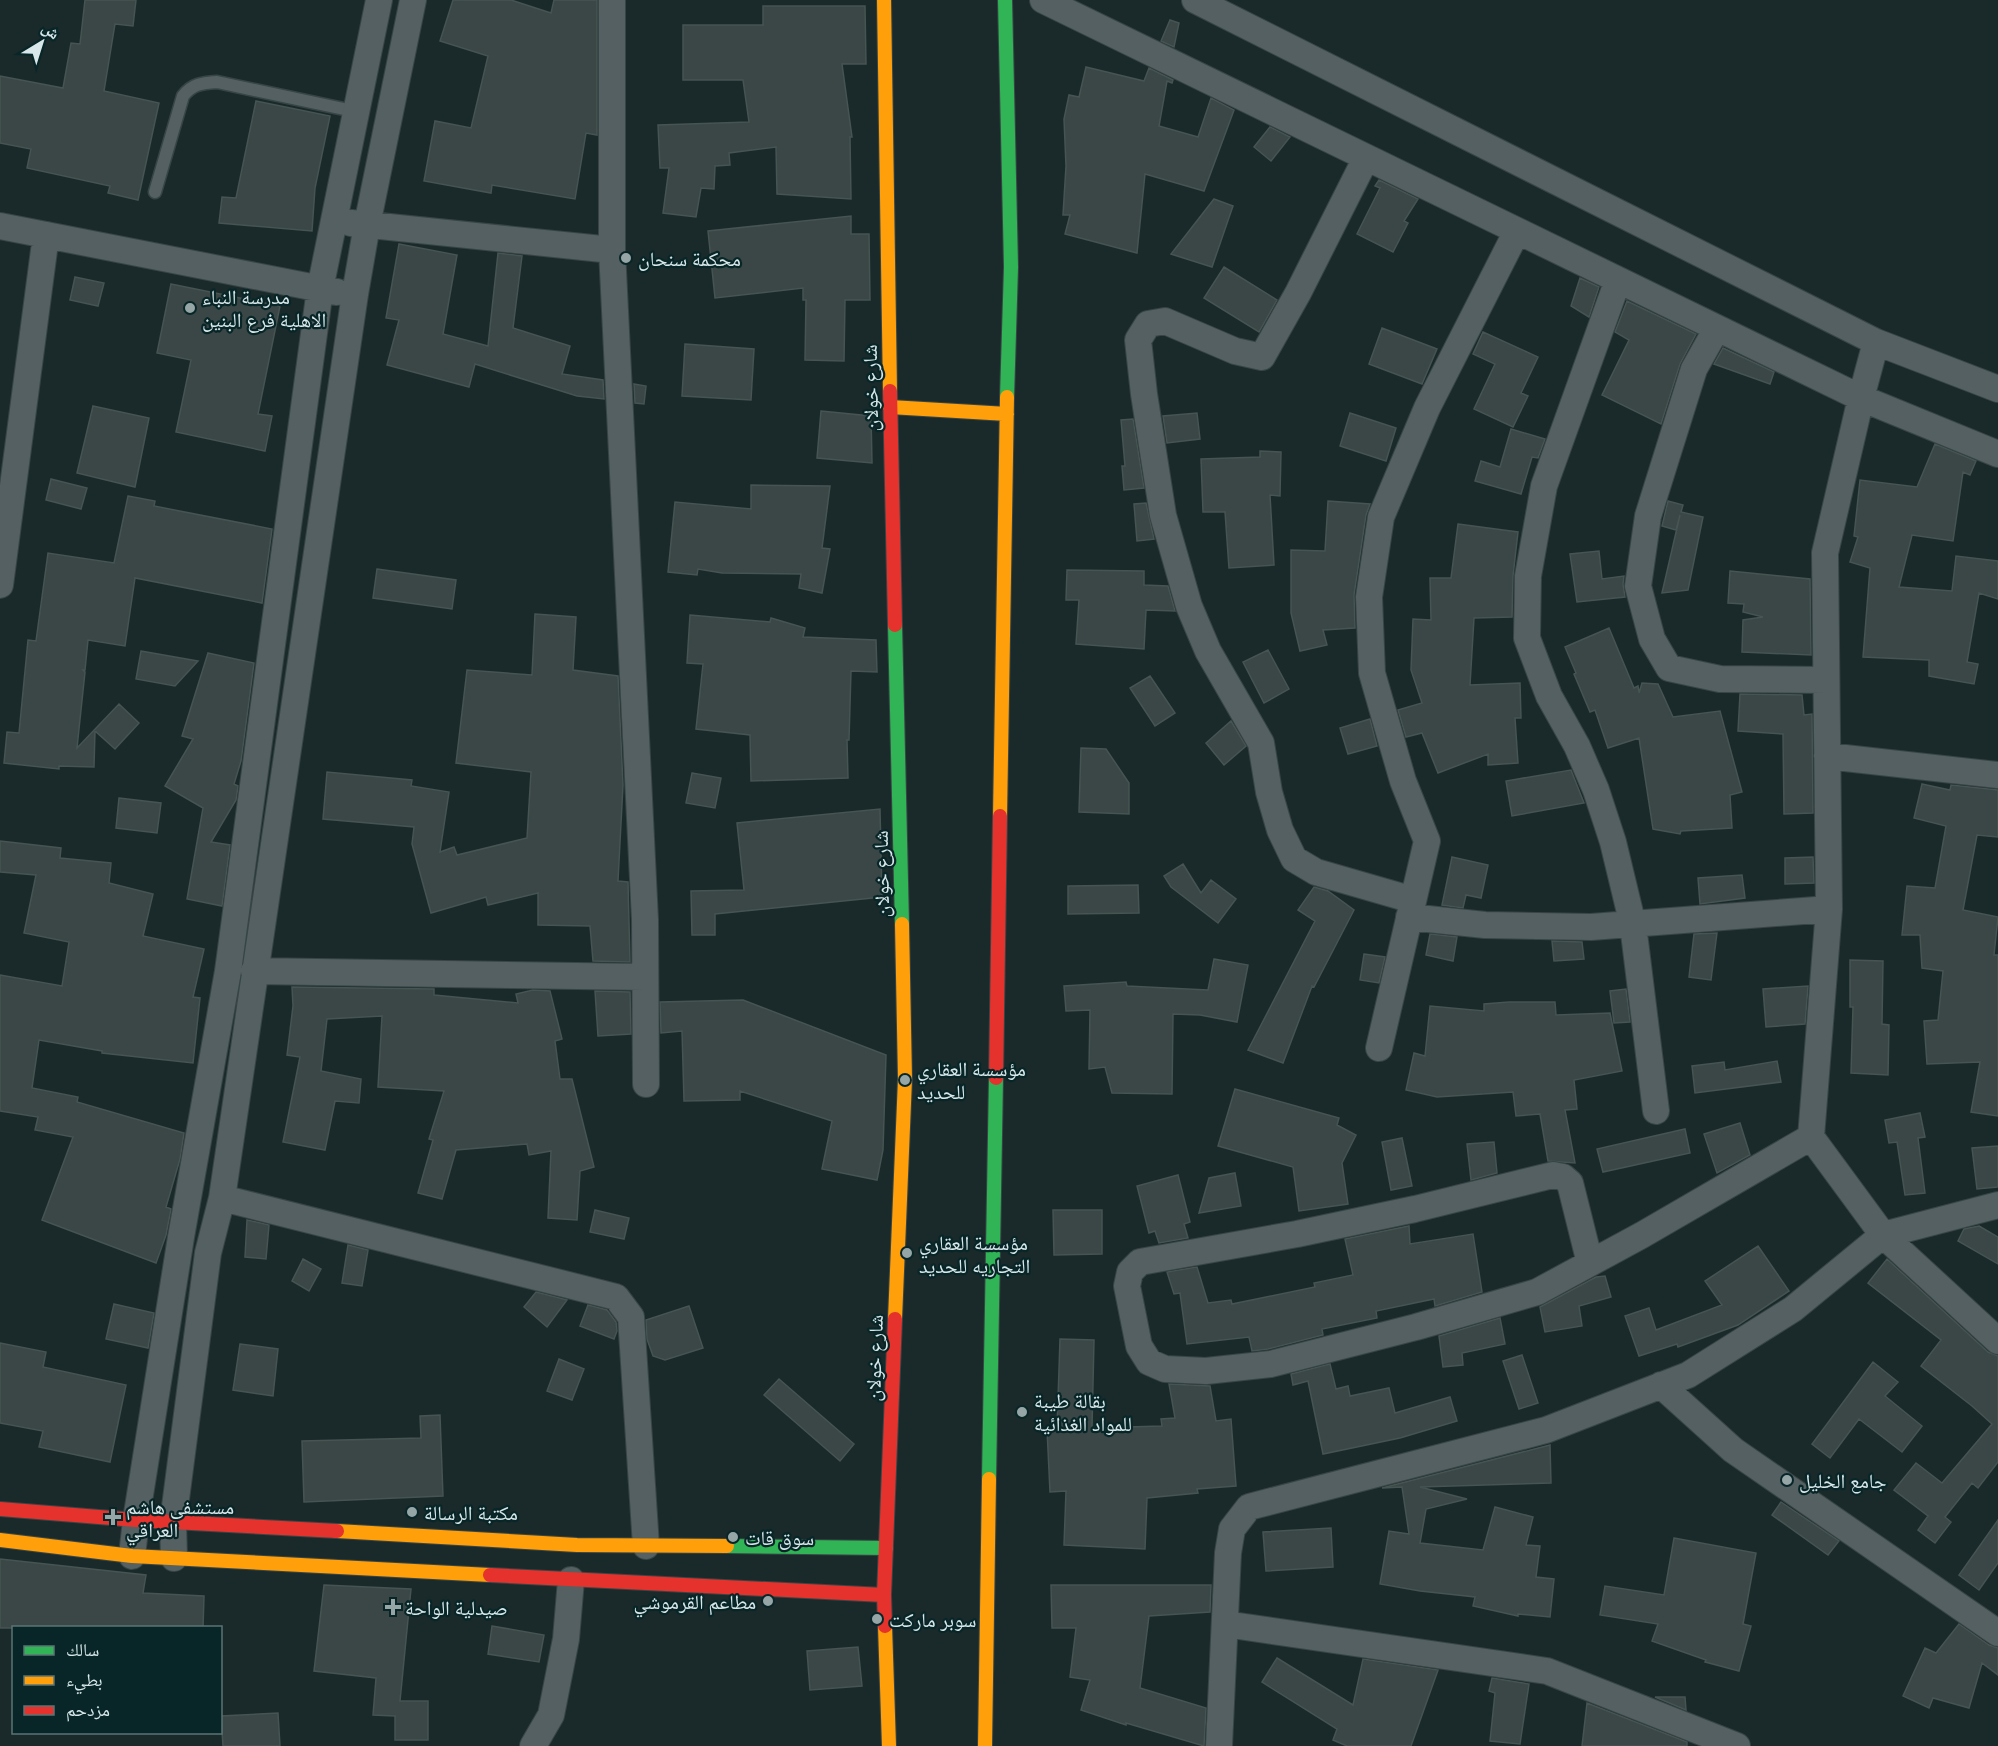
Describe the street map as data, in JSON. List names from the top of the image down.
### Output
{
  "streets": {
    "main road": ["شارع خولان"]
  },
  "places": {
    "other": [
      "محكمة سنحان",
      "مدرسة النباء الاهلية فرع البنين",
      "مؤسسة العقاري للحديد",
      "مؤسسة العقاري التجاريه للحديد",
      "بقالة طيبة للمواد الغذائية",
      "جامع الخليل",
      "مكتبة الرسالة",
      "سوق قات",
      "مطاعم القرموشي",
      "سوبر ماركت"
    ],
    "health": ["مستشفى هاشم العراقي", "صيدلية الواحة"]
  },
  "legend": ["سالك", "بطيء", "مزدحم"],
  "north": "top right"
}
